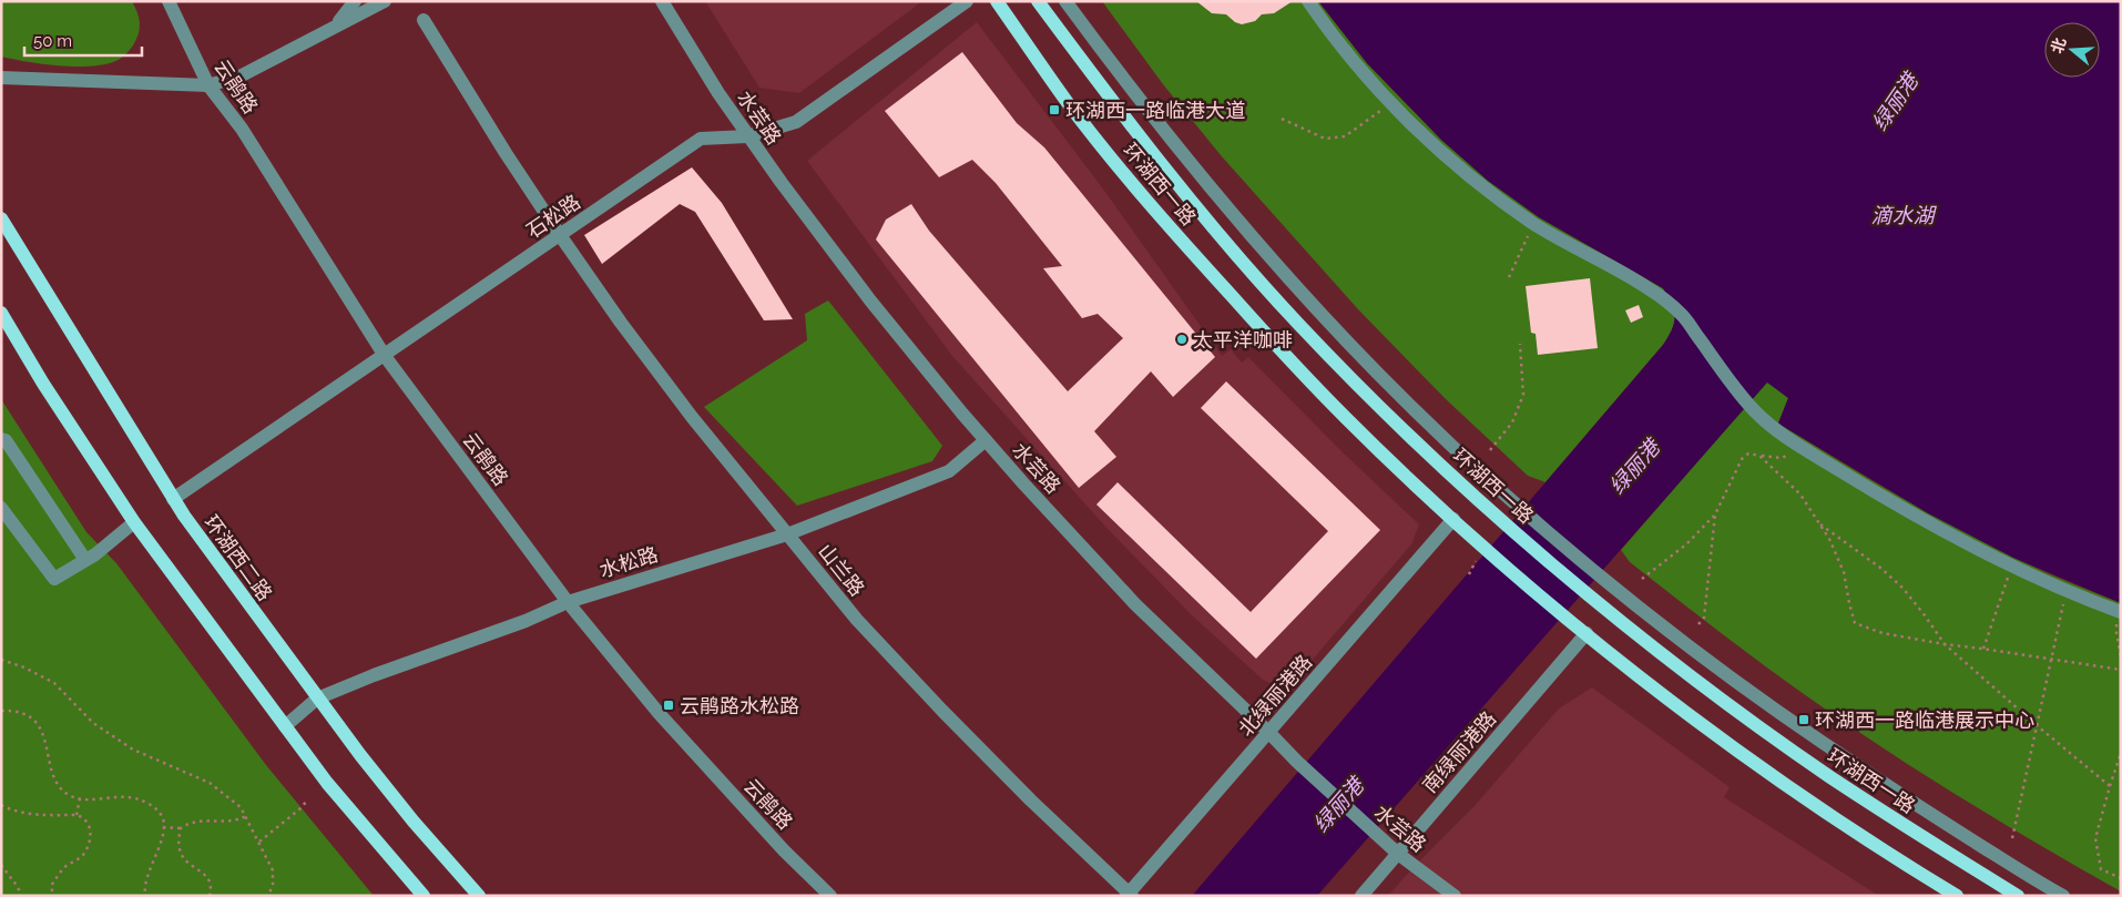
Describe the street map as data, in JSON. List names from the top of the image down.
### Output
{
  "streets": {
    "main road": ["环湖西一路", "环湖西二路"],
    "street": [
      "云鹃路",
      "水芸路",
      "石松路",
      "水松路",
      "山兰路",
      "北绿丽港路",
      "南绿丽港路"
    ]
  },
  "crossings": [
    ["云鹃路", "石松路"],
    ["云鹃路", "水松路"],
    ["水芸路", "石松路"],
    ["水芸路", "水松路"],
    ["水芸路", "北绿丽港路"],
    ["水芸路", "南绿丽港路"],
    ["环湖西一路", "北绿丽港路"],
    ["环湖西一路", "南绿丽港路"],
    ["石松路", "环湖西二路"],
    ["石松路", "山兰路"],
    ["环湖西二路", "水松路"],
    ["水松路", "山兰路"],
    ["山兰路", "北绿丽港路"]
  ],
  "water": ["绿丽港", "滴水湖"],
  "places": {
    "transit": ["环湖西一路临港大道", "云鹃路水松路", "环湖西一路临港展示中心"],
    "other": ["太平洋咖啡"]
  },
  "scale_bar": "50 m",
  "north": "left"
}
